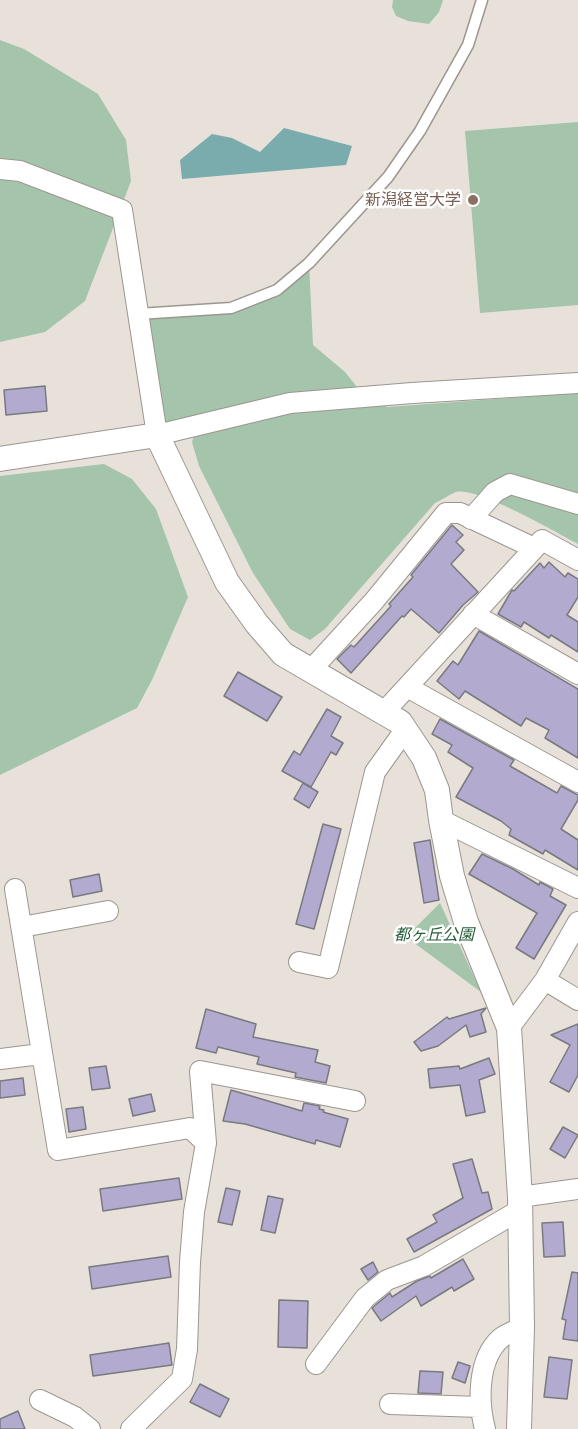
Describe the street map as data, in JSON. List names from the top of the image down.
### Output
{
  "parks": ["都ヶ丘公園"],
  "places": ["新潟経営大学"]
}
